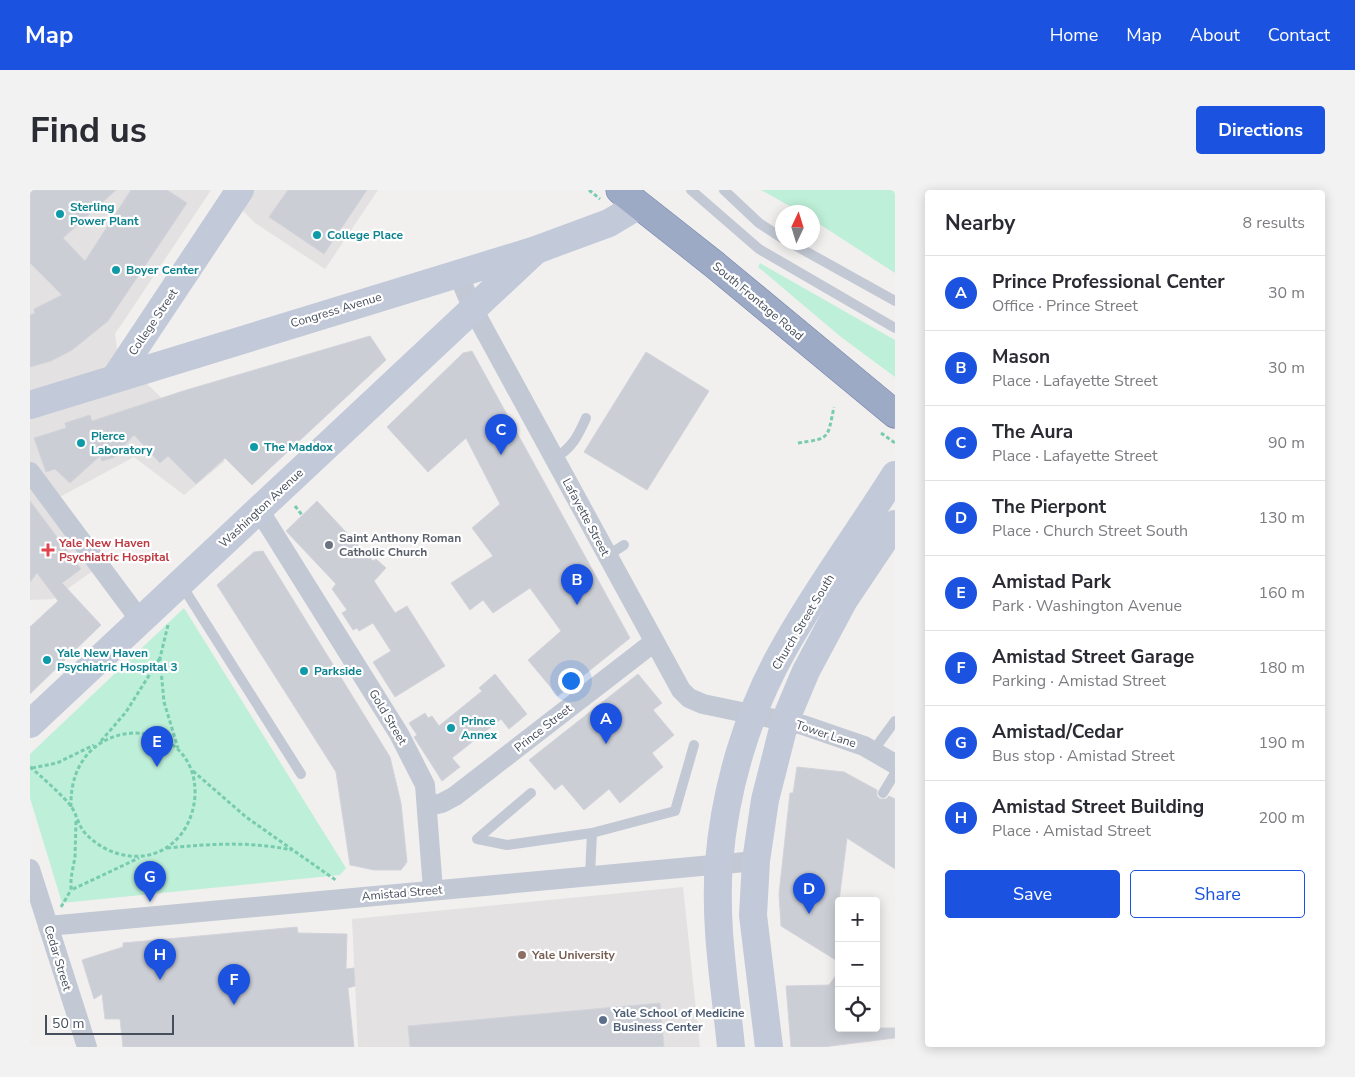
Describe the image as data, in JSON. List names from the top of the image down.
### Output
{
  "streets": {
    "highway": ["South Frontage Road"],
    "main road": [
      "Congress Avenue",
      "College Street",
      "Washington Avenue",
      "Church Street South"
    ],
    "street": [
      "Lafayette Street",
      "Gold Street",
      "Prince Street",
      "Tower Lane",
      "Amistad Street",
      "Cedar Street"
    ]
  },
  "crossings": [
    ["South Frontage Road", "Congress Avenue"],
    ["Congress Avenue", "College Street"],
    ["Congress Avenue", "Washington Avenue"],
    ["Congress Avenue", "Lafayette Street"],
    ["Washington Avenue", "Lafayette Street"],
    ["Washington Avenue", "Gold Street"],
    ["Lafayette Street", "Church Street South"],
    ["Lafayette Street", "Prince Street"],
    ["Lafayette Street", "Tower Lane"],
    ["Church Street South", "Tower Lane"],
    ["Church Street South", "Amistad Street"],
    ["Gold Street", "Prince Street"],
    ["Gold Street", "Amistad Street"],
    ["Amistad Street", "Cedar Street"]
  ],
  "places": {
    "other": [
      "Sterling Power Plant",
      "College Place",
      "Boyer Center",
      "Pierce Laboratory",
      "The Maddox",
      "Saint Anthony Roman Catholic Church",
      "Yale New Haven Psychiatric Hospital 3",
      "Parkside",
      "Prince Annex",
      "Yale University",
      "Yale School of Medicine Business Center"
    ],
    "health": ["Yale New Haven Psychiatric Hospital"]
  },
  "scale_bar": "50 m",
  "north": "top",
  "page": {
    "header": "Map",
    "nav": [
      "Home",
      "Map",
      "About",
      "Contact"
    ],
    "buttons": [
      "Directions",
      ["Save", "Share"]
    ],
    "title": "Find us",
    "heading": ["Nearby", "8 results"],
    "list": [
      {
        "mark": "A",
        "name": "Prince Professional Center",
        "note": "Office · Prince Street",
        "value": "30 m"
      },
      {
        "mark": "B",
        "name": "Mason",
        "note": "Place · Lafayette Street",
        "value": "30 m"
      },
      {
        "mark": "C",
        "name": "The Aura",
        "note": "Place · Lafayette Street",
        "value": "90 m"
      },
      {
        "mark": "D",
        "name": "The Pierpont",
        "note": "Place · Church Street South",
        "value": "130 m"
      },
      {
        "mark": "E",
        "name": "Amistad Park",
        "note": "Park · Washington Avenue",
        "value": "160 m"
      },
      {
        "mark": "F",
        "name": "Amistad Street Garage",
        "note": "Parking · Amistad Street",
        "value": "180 m"
      },
      {
        "mark": "G",
        "name": "Amistad/Cedar",
        "note": "Bus stop · Amistad Street",
        "value": "190 m"
      },
      {
        "mark": "H",
        "name": "Amistad Street Building",
        "note": "Place · Amistad Street",
        "value": "200 m"
      }
    ],
    "pins": [
      "C",
      "B",
      "A",
      "E",
      "G",
      "D",
      "H",
      "F"
    ],
    "map_buttons": ["+", "−"],
    "scale": "50 m"
  }
}
